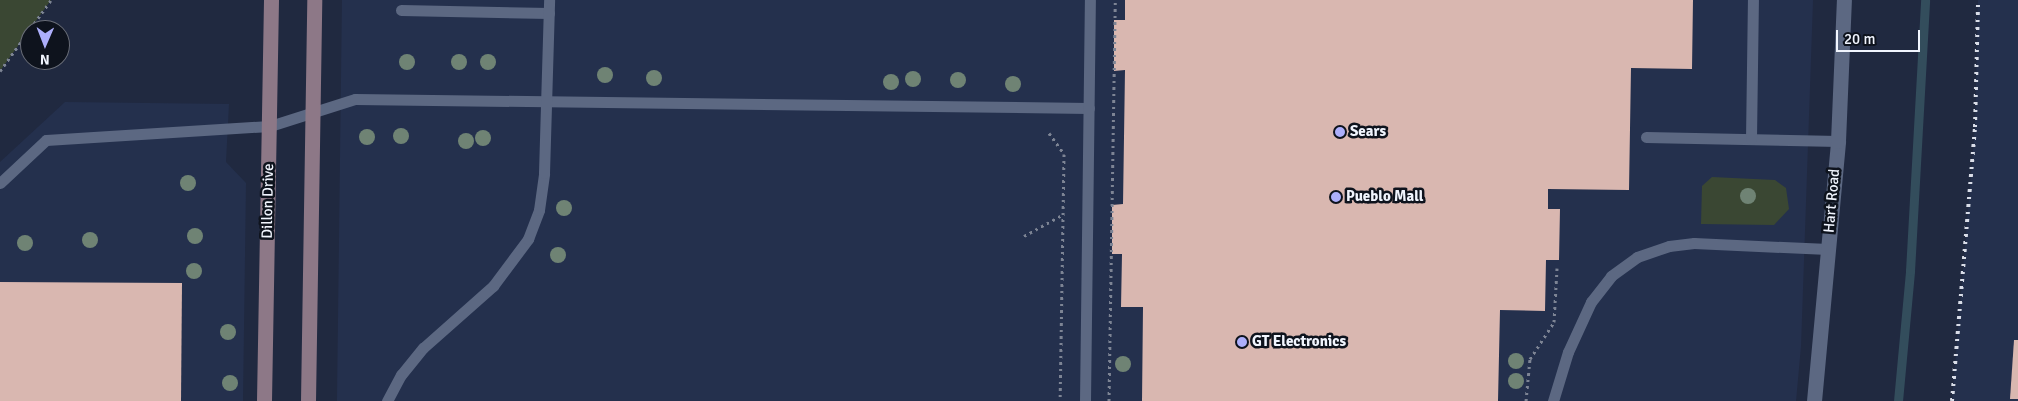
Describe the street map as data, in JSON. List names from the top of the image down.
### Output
{
  "streets": {
    "main road": ["Dillon Drive"],
    "street": ["Hart Road"]
  },
  "places": ["Sears", "Pueblo Mall", "GT Electronics"],
  "scale_bar": "20 m",
  "north": "bottom"
}
